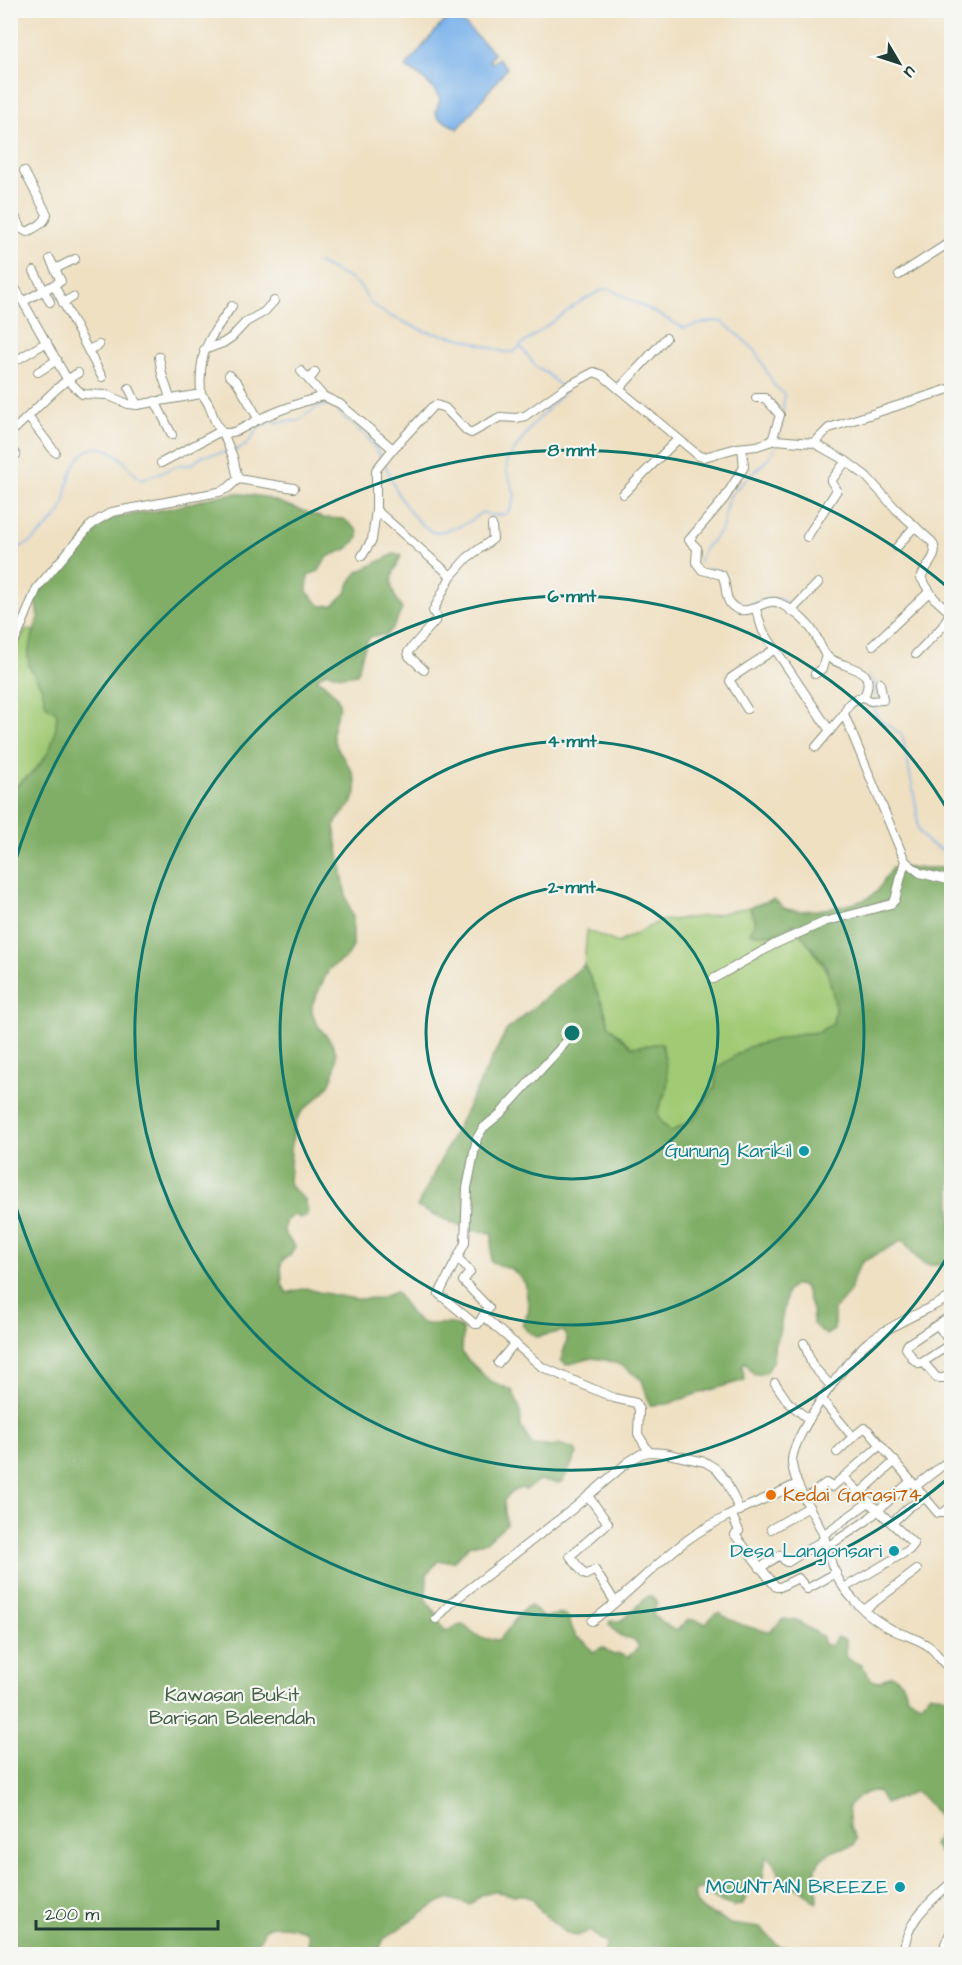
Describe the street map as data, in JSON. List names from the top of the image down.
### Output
{
  "parks": ["Kawasan Bukit Barisan Baleendah"],
  "places": [
    "Gunung Karikil",
    "Kedai Garasi74",
    "Desa Langonsari",
    "MOUNTAIN BREEZE"
  ],
  "scale_bar": "200 m",
  "north": "bottom right",
  "rings": [
    "8 mnt",
    "6 mnt",
    "4 mnt",
    "2 mnt"
  ]
}
